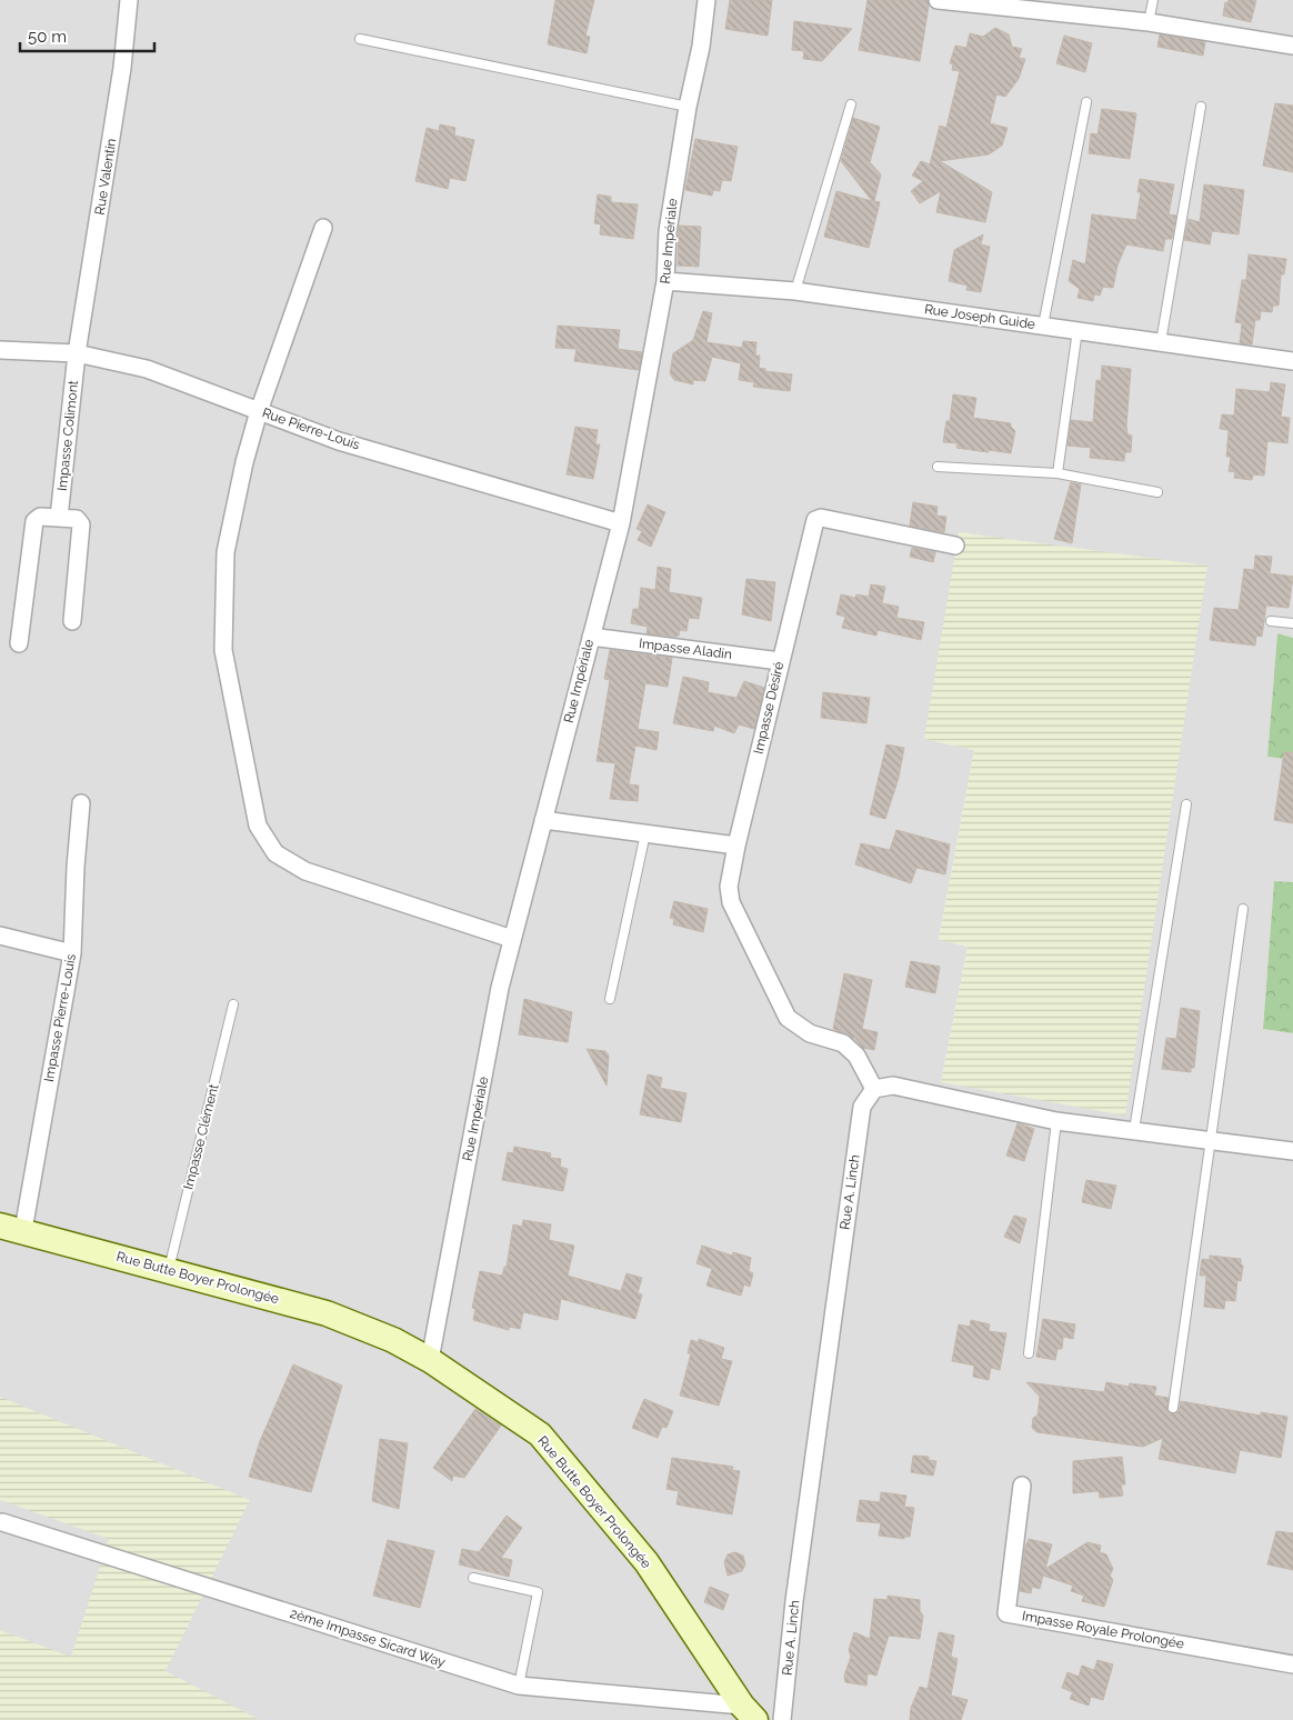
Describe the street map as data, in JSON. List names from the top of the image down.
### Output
{
  "streets": {
    "street": [
      "Rue Valentin",
      "Rue Impériale",
      "Rue Joseph Guide",
      "Rue Pierre-Louis",
      "Impasse Colimont",
      "Impasse Aladin",
      "Impasse Désiré",
      "Impasse Pierre-Louis",
      "Rue A. Linch",
      "Rue Butte Boyer Prolongée",
      "Impasse Royale Prolongée",
      "2ème Impasse Sicard Way"
    ],
    "lane": ["Impasse Clément"]
  },
  "crossings": [
    ["Rue Valentin", "Rue Pierre-Louis"],
    ["Rue Valentin", "Impasse Colimont"],
    ["Rue Impériale", "Rue Joseph Guide"],
    ["Rue Impériale", "Rue Pierre-Louis"],
    ["Rue Impériale", "Impasse Aladin"],
    ["Rue Impériale", "Rue Butte Boyer Prolongée"],
    ["Rue Pierre-Louis", "Impasse Colimont"],
    ["Impasse Aladin", "Impasse Désiré"],
    ["Impasse Désiré", "Rue A. Linch"],
    ["Impasse Pierre-Louis", "Rue Butte Boyer Prolongée"],
    ["Impasse Clément", "Rue Butte Boyer Prolongée"],
    ["Rue Butte Boyer Prolongée", "2ème Impasse Sicard Way"]
  ],
  "scale_bar": "50 m"
}
